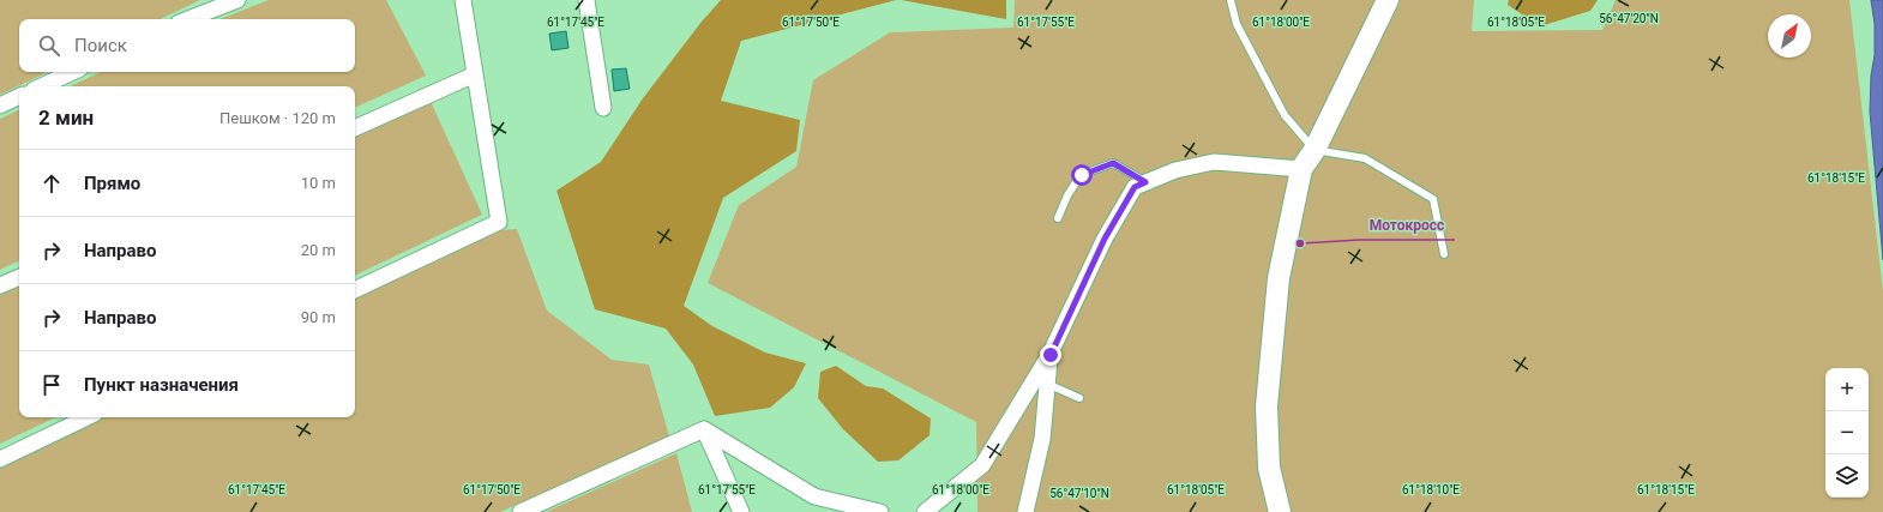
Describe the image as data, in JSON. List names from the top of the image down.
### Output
{
  "places": ["Мотокросс"],
  "north": "top right",
  "page": {
    "search": "Поиск",
    "heading": ["2 мин", "Пешком · 120 m"],
    "list": [
      ["Прямо", "10 m"],
      ["Направо", "20 m"],
      ["Направо", "90 m"],
      "Пункт назначения"
    ],
    "map_buttons": ["+", "−"]
  },
  "coordinates": [
    "56°47'20\"N",
    "61°17'45\"E",
    "61°17'50\"E",
    "61°17'55\"E",
    "61°18'00\"E",
    "61°18'05\"E",
    "61°18'15\"E",
    "61°18'10\"E",
    "56°47'10\"N"
  ]
}
